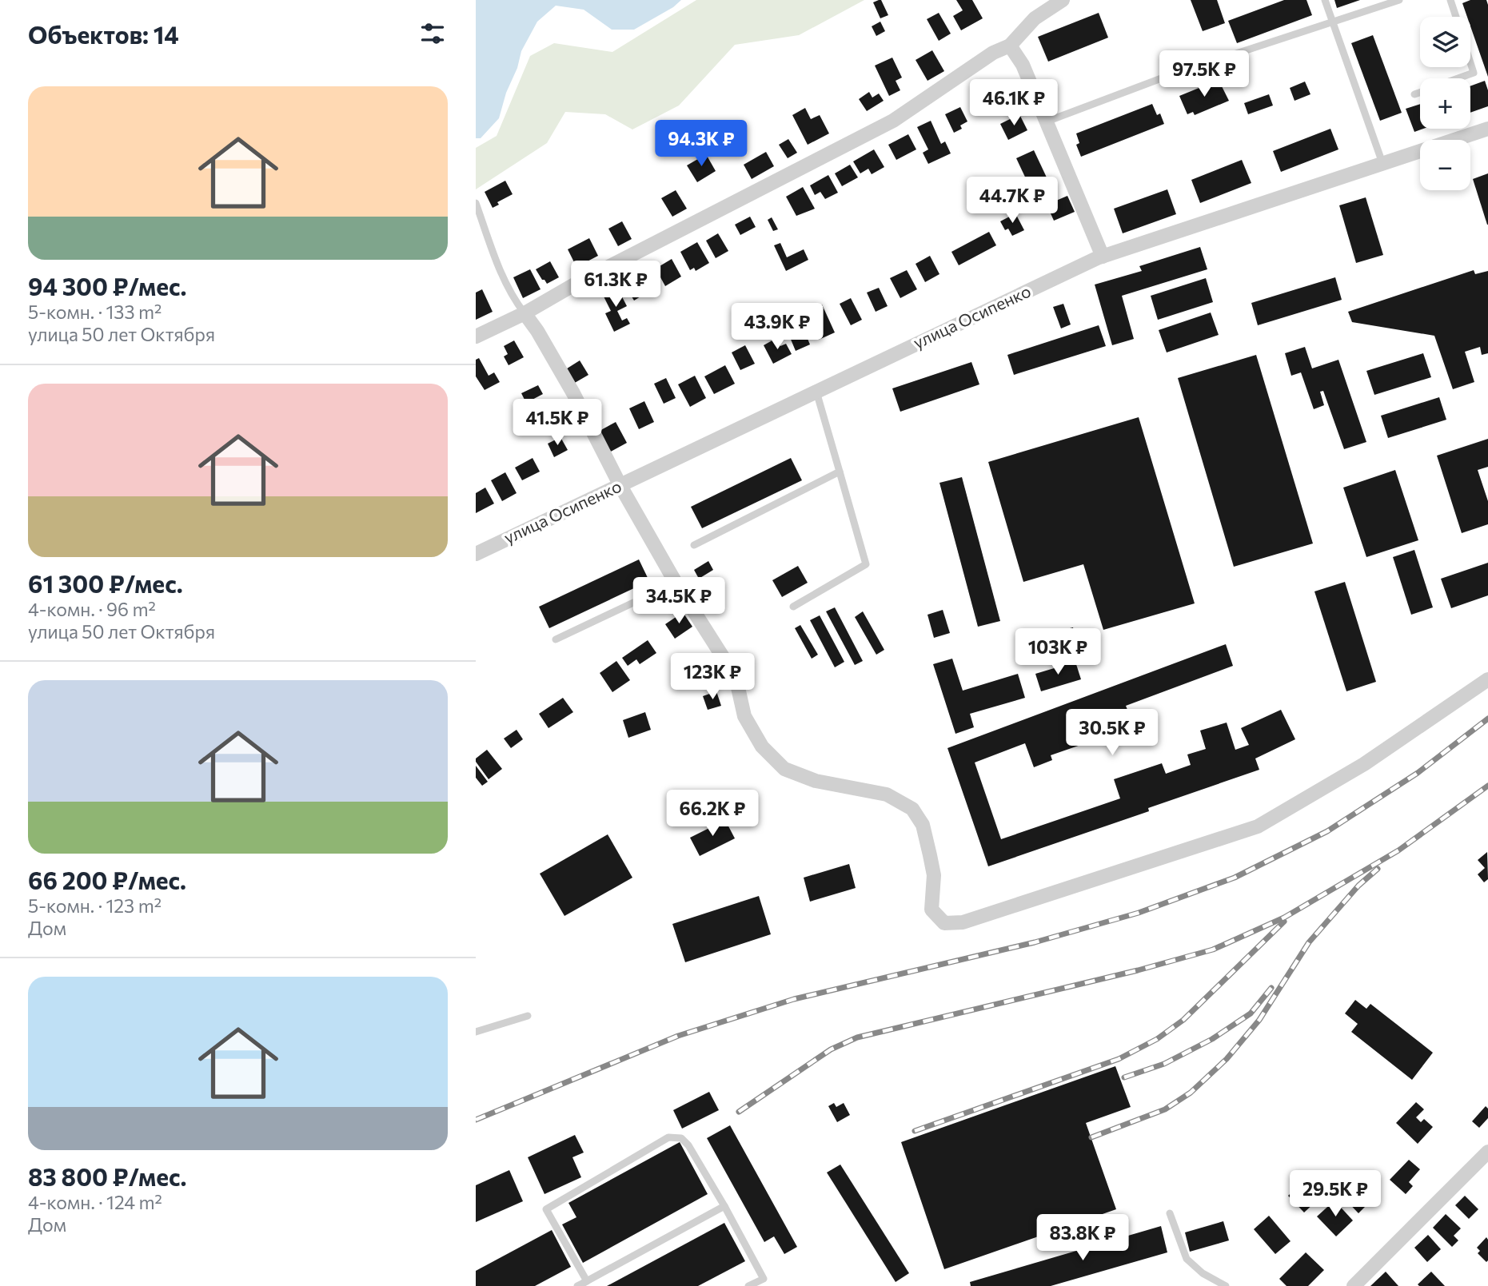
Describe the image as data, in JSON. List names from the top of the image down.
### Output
{
  "streets": {
    "street": ["улица Осипенко"]
  },
  "page": {
    "heading": "Объектов: 14",
    "map_buttons": ["+", "−"],
    "price": [
      "97.5K ₽",
      "46.1K ₽",
      "94.3K ₽",
      "44.7K ₽",
      "61.3K ₽",
      "43.9K ₽",
      "41.5K ₽",
      "34.5K ₽",
      "103K ₽",
      "123K ₽",
      "30.5K ₽",
      "66.2K ₽",
      "29.5K ₽",
      "83.8K ₽"
    ],
    "list": [
      {
        "name": "94 300 ₽/мес.",
        "note": "5-комн. · 133 m² · улица 50 лет Октября"
      },
      {
        "name": "61 300 ₽/мес.",
        "note": "4-комн. · 96 m² · улица 50 лет Октября"
      },
      {
        "name": "66 200 ₽/мес.",
        "note": "5-комн. · 123 m² · Дом"
      },
      {
        "name": "83 800 ₽/мес.",
        "note": "4-комн. · 124 m² · Дом"
      }
    ]
  }
}
